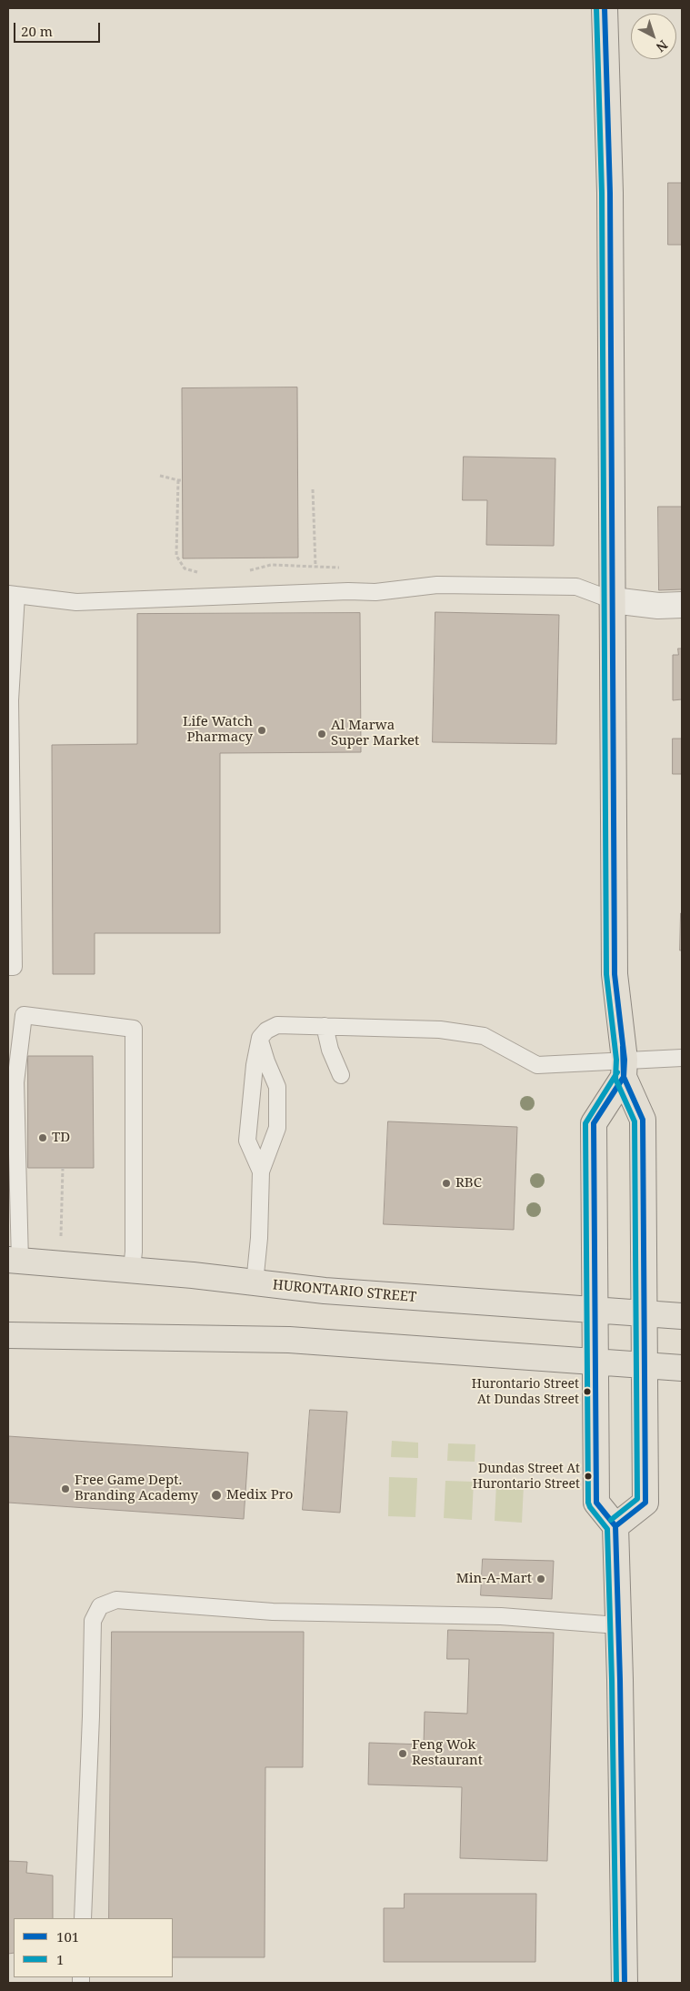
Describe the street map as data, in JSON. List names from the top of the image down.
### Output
{
  "streets": {
    "main road": ["HURONTARIO STREET"]
  },
  "places": [
    "Life Watch Pharmacy",
    "Al Marwa Super Market",
    "TD",
    "RBC",
    "Hurontario Street At Dundas Street",
    "Dundas Street At Hurontario Street",
    "Free Game Dept. Branding Academy",
    "Medix Pro",
    "Min-A-Mart",
    "Feng Wok Restaurant"
  ],
  "lines": ["transit line 101", "transit line 1"],
  "legend": ["101", "1"],
  "scale_bar": "20 m",
  "north": "bottom right"
}
